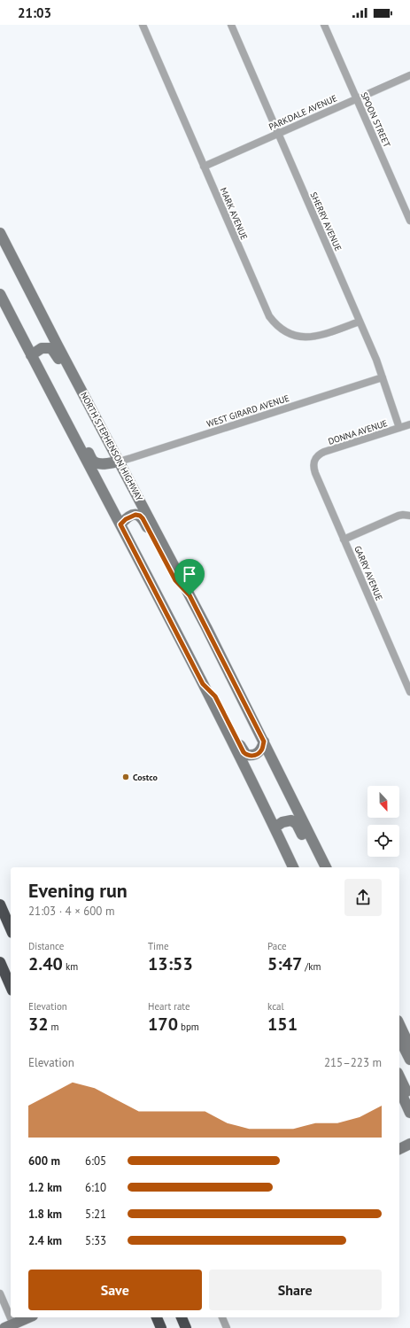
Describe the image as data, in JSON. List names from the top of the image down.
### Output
{
  "streets": {
    "main road": ["NORTH STEPHENSON HIGHWAY"],
    "street": [
      "PARKDALE AVENUE",
      "SPOON STREET",
      "MARK AVENUE",
      "SHERRY AVENUE",
      "WEST GIRARD AVENUE",
      "DONNA AVENUE",
      "GARRY AVENUE"
    ]
  },
  "crossings": [
    ["PARKDALE AVENUE", "SPOON STREET"],
    ["PARKDALE AVENUE", "MARK AVENUE"],
    ["PARKDALE AVENUE", "SHERRY AVENUE"],
    ["MARK AVENUE", "SHERRY AVENUE"],
    ["SHERRY AVENUE", "WEST GIRARD AVENUE"],
    ["SHERRY AVENUE", "DONNA AVENUE"],
    ["WEST GIRARD AVENUE", "NORTH STEPHENSON HIGHWAY"],
    ["DONNA AVENUE", "GARRY AVENUE"]
  ],
  "places": ["Costco"],
  "north": "bottom",
  "page": {
    "status": "21:03",
    "heading": ["Evening run", "21:03 · 4 × 600 m"],
    "stats": [
      ["Distance", "2.40 km"],
      ["Time", "13:53"],
      ["Pace", "5:47 /km"],
      ["Elevation", "32 m"],
      ["Heart rate", "170 bpm"],
      ["kcal", "151"]
    ],
    "chart": ["Elevation", "215–223 m"],
    "list": [
      {
        "name": "600 m",
        "note": "6:05"
      },
      {
        "name": "1.2 km",
        "note": "6:10"
      },
      {
        "name": "1.8 km",
        "note": "5:21"
      },
      {
        "name": "2.4 km",
        "note": "5:33"
      }
    ],
    "buttons": ["Save", "Share"]
  }
}
